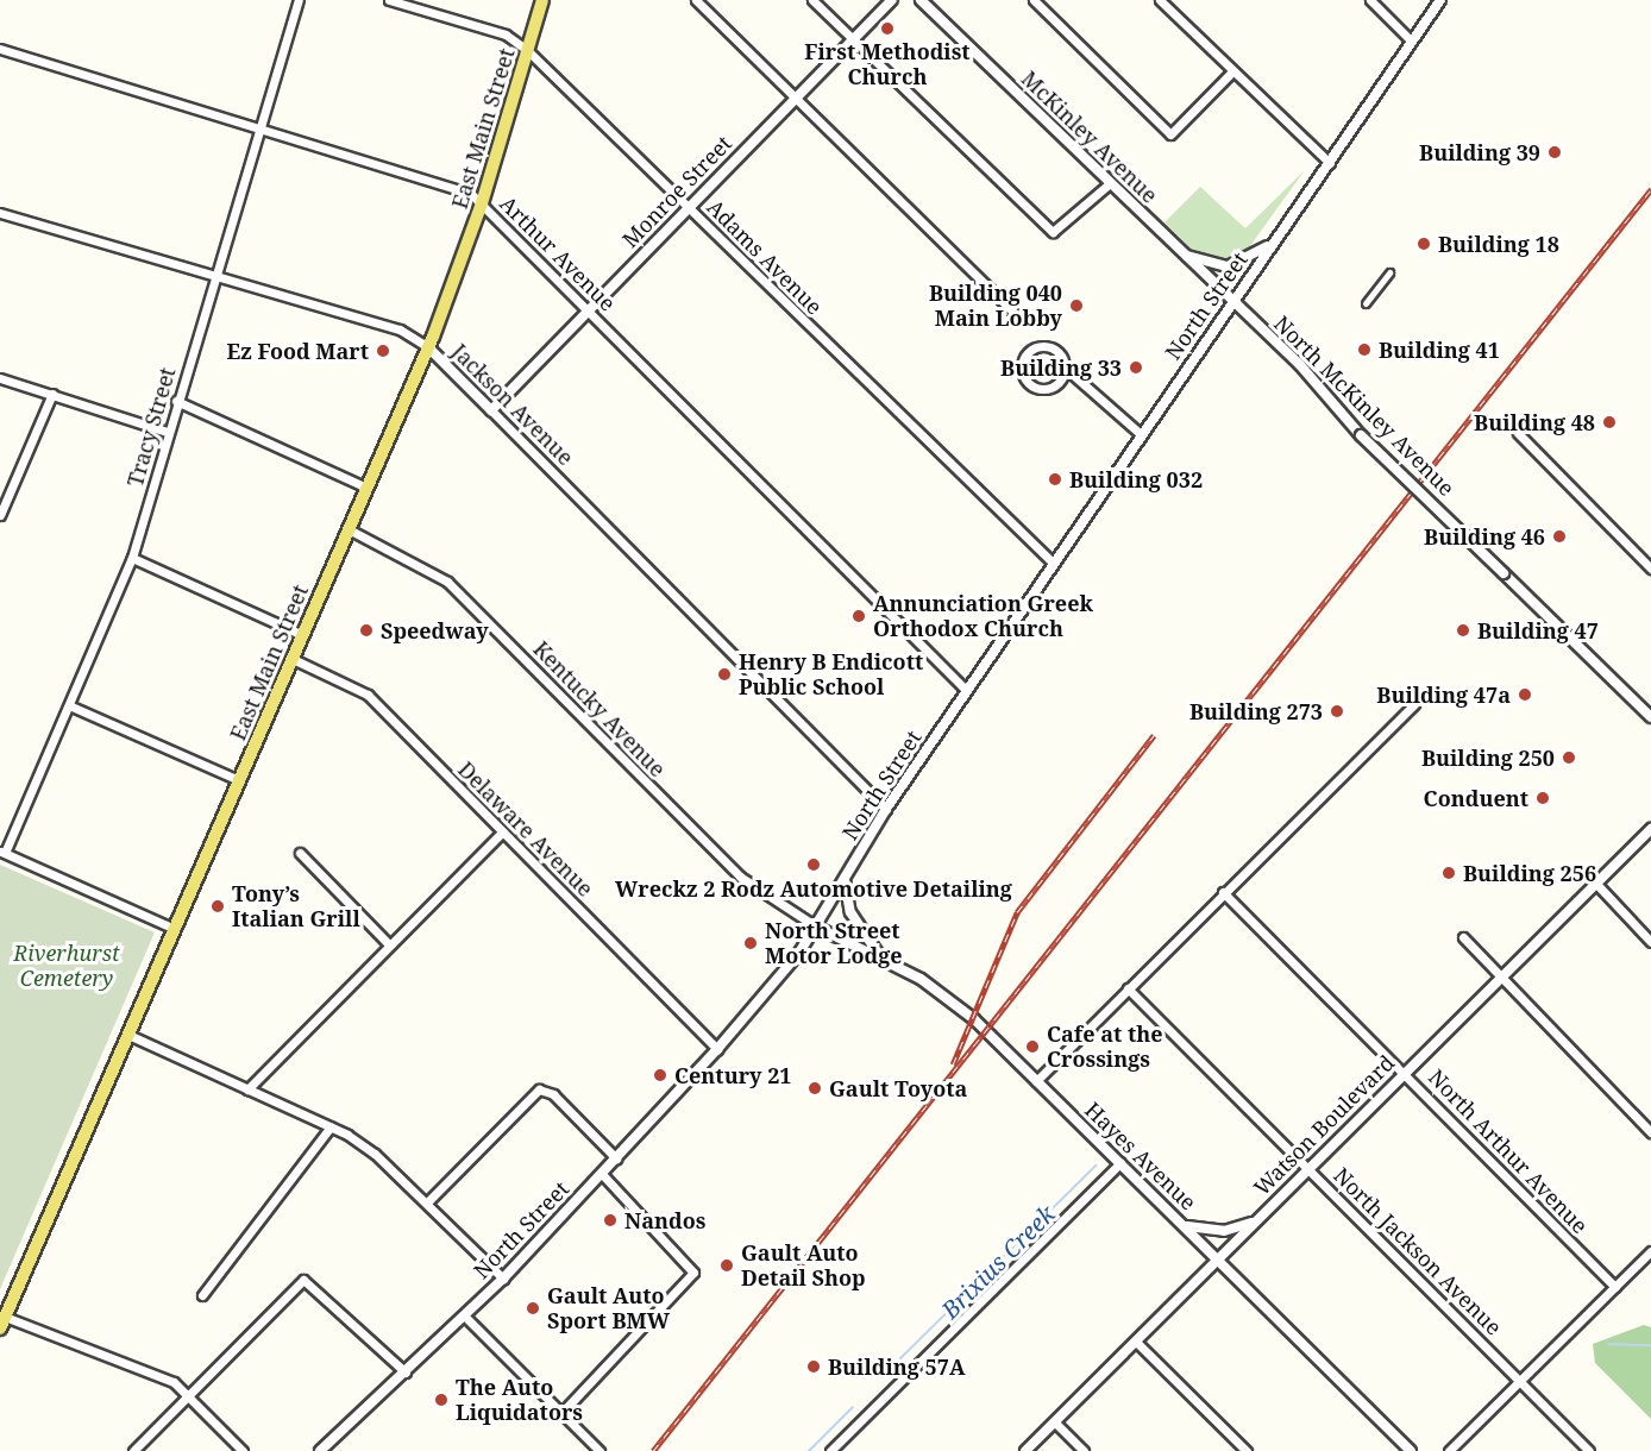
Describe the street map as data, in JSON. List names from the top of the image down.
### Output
{
  "streets": {
    "main road": ["East Main Street"],
    "street": [
      "McKinley Avenue",
      "Monroe Street",
      "Arthur Avenue",
      "Adams Avenue",
      "North Street",
      "Jackson Avenue",
      "North McKinley Avenue",
      "Tracy Street",
      "Kentucky Avenue",
      "Delaware Avenue",
      "Watson Boulevard",
      "North Arthur Avenue",
      "Hayes Avenue",
      "North Jackson Avenue"
    ]
  },
  "crossings": [
    ["East Main Street", "Arthur Avenue"],
    ["East Main Street", "Adams Avenue"],
    ["East Main Street", "Jackson Avenue"],
    ["East Main Street", "Kentucky Avenue"],
    ["East Main Street", "Delaware Avenue"],
    ["McKinley Avenue", "North Street"],
    ["McKinley Avenue", "North McKinley Avenue"],
    ["Monroe Street", "Arthur Avenue"],
    ["Monroe Street", "Adams Avenue"],
    ["Monroe Street", "Jackson Avenue"],
    ["Arthur Avenue", "North Street"],
    ["Arthur Avenue", "Tracy Street"],
    ["Adams Avenue", "North Street"],
    ["North Street", "Jackson Avenue"],
    ["North Street", "North McKinley Avenue"],
    ["North Street", "Kentucky Avenue"],
    ["North Street", "Delaware Avenue"],
    ["North Street", "Hayes Avenue"],
    ["Jackson Avenue", "Tracy Street"],
    ["Kentucky Avenue", "Hayes Avenue"],
    ["Watson Boulevard", "North Arthur Avenue"],
    ["Watson Boulevard", "Hayes Avenue"],
    ["Watson Boulevard", "North Jackson Avenue"]
  ],
  "water": ["Brixius Creek"],
  "parks": ["Riverhurst Cemetery"],
  "places": [
    "First Methodist Church",
    "Building 39",
    "Building 18",
    "Building 040 Main Lobby",
    "Building 41",
    "Ez Food Mart",
    "Building 33",
    "Building 48",
    "Building 032",
    "Building 46",
    "Annunciation Greek Orthodox Church",
    "Speedway",
    "Building 47",
    "Henry B Endicott Public School",
    "Building 47a",
    "Building 273",
    "Building 250",
    "Conduent",
    "Wreckz 2 Rodz Automotive Detailing",
    "Building 256",
    "Tony’s Italian Grill",
    "North Street Motor Lodge",
    "Cafe at the Crossings",
    "Century 21",
    "Gault Toyota",
    "Nandos",
    "Gault Auto Detail Shop",
    "Gault Auto Sport BMW",
    "Building 57A",
    "The Auto Liquidators"
  ]
}
